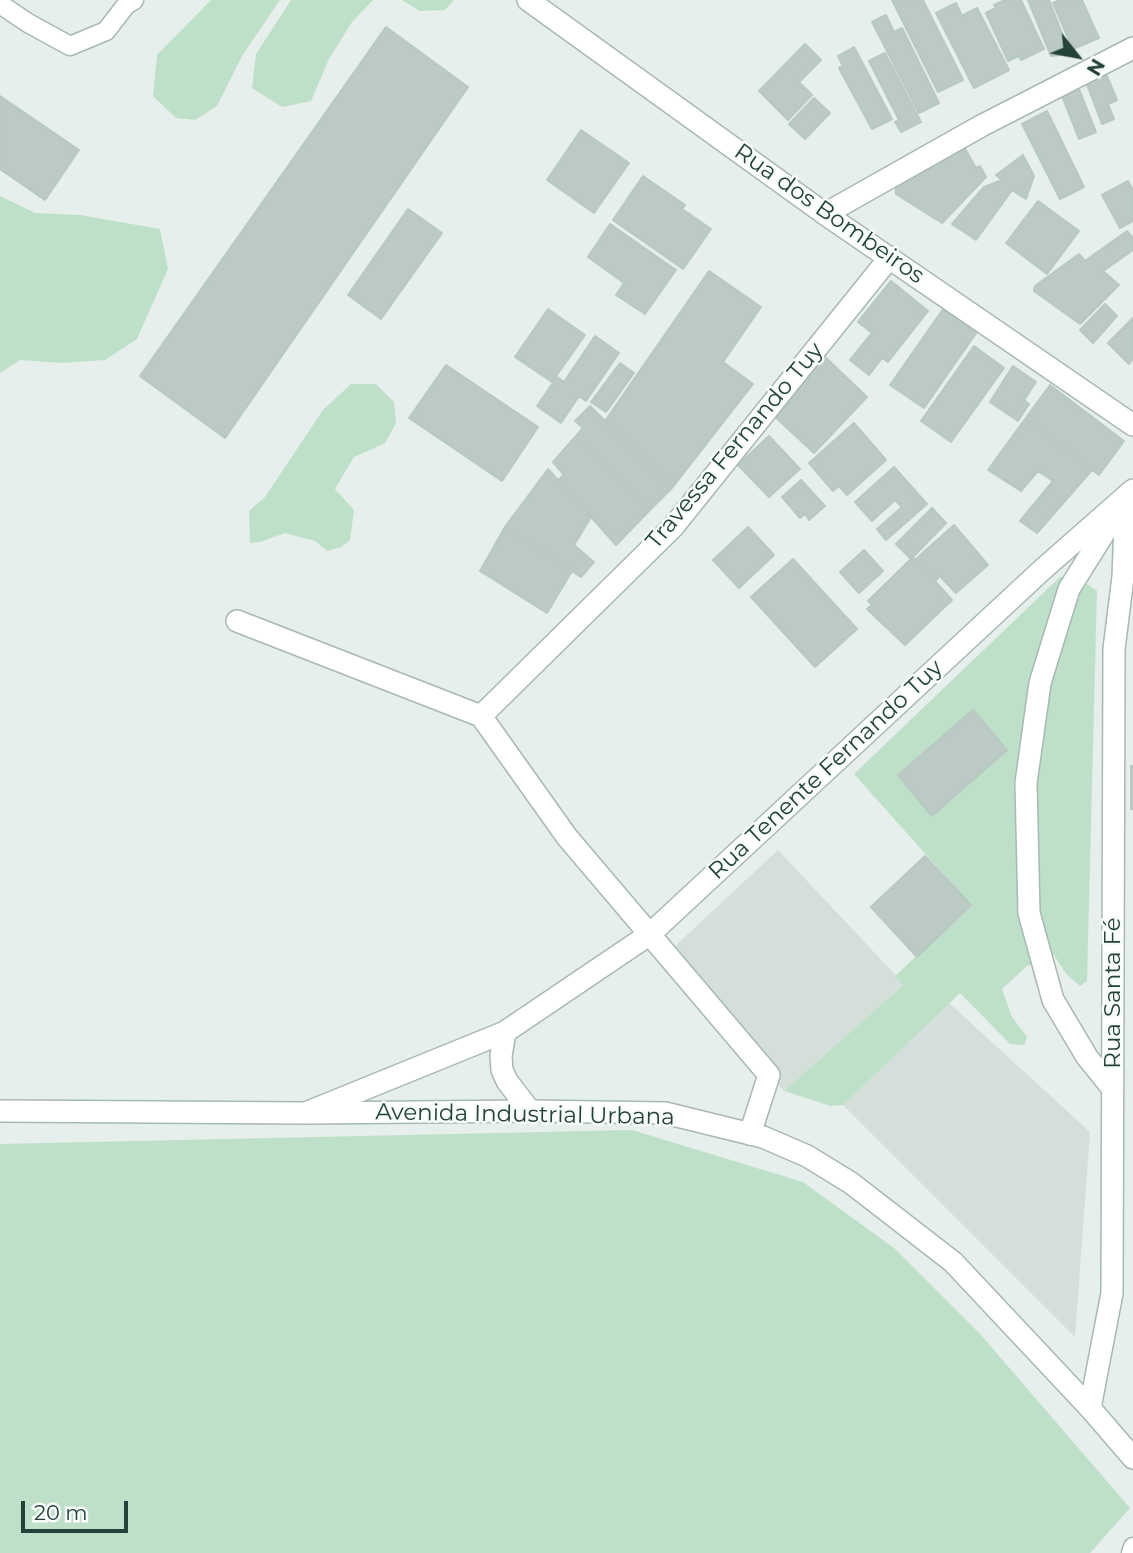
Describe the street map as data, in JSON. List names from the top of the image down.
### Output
{
  "streets": {
    "street": [
      "Rua dos Bombeiros",
      "Travessa Fernando Tuy",
      "Rua Tenente Fernando Tuy",
      "Rua Santa Fé",
      "Avenida Industrial Urbana"
    ]
  },
  "crossings": [
    ["Rua dos Bombeiros", "Travessa Fernando Tuy"],
    ["Rua Tenente Fernando Tuy", "Rua Santa Fé"],
    ["Rua Tenente Fernando Tuy", "Avenida Industrial Urbana"],
    ["Rua Santa Fé", "Avenida Industrial Urbana"]
  ],
  "scale_bar": "20 m",
  "north": "bottom right"
}
